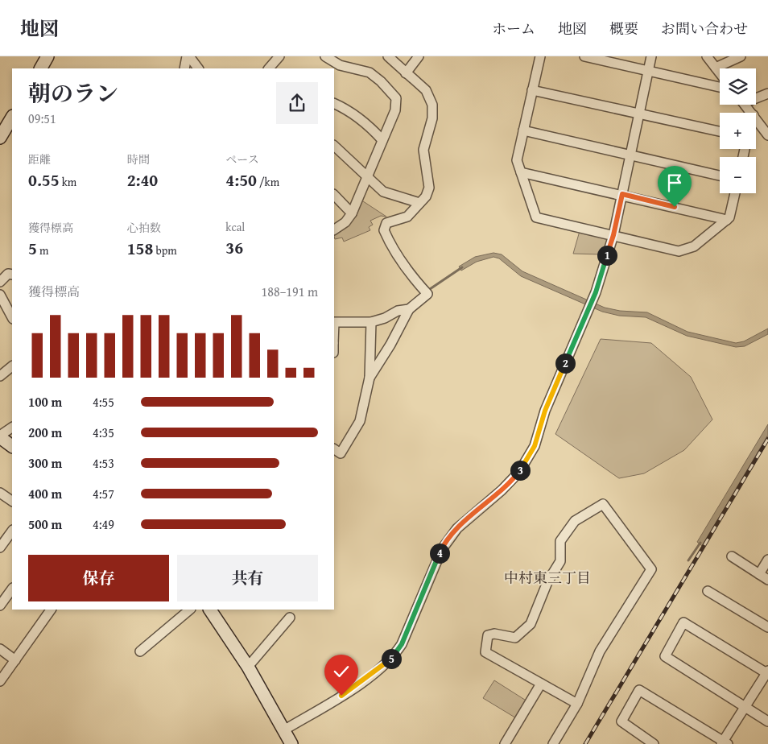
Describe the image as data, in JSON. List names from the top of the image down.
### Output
{
  "districts": ["中村東三丁目"],
  "page": {
    "header": "地図",
    "nav": [
      "ホーム",
      "地図",
      "概要",
      "お問い合わせ"
    ],
    "map_buttons": ["+", "−"],
    "heading": ["朝のラン", "09:51"],
    "stats": [
      ["距離", "0.55 km"],
      ["時間", "2:40"],
      ["ペース", "4:50 /km"],
      ["獲得標高", "5 m"],
      ["心拍数", "158 bpm"],
      ["kcal", "36"]
    ],
    "pins": [
      "1",
      "2",
      "3",
      "4",
      "5"
    ],
    "chart": ["獲得標高", "188–191 m"],
    "list": [
      {
        "name": "100 m",
        "note": "4:55"
      },
      {
        "name": "200 m",
        "note": "4:35"
      },
      {
        "name": "300 m",
        "note": "4:53"
      },
      {
        "name": "400 m",
        "note": "4:57"
      },
      {
        "name": "500 m",
        "note": "4:49"
      }
    ],
    "buttons": ["保存", "共有"]
  }
}
